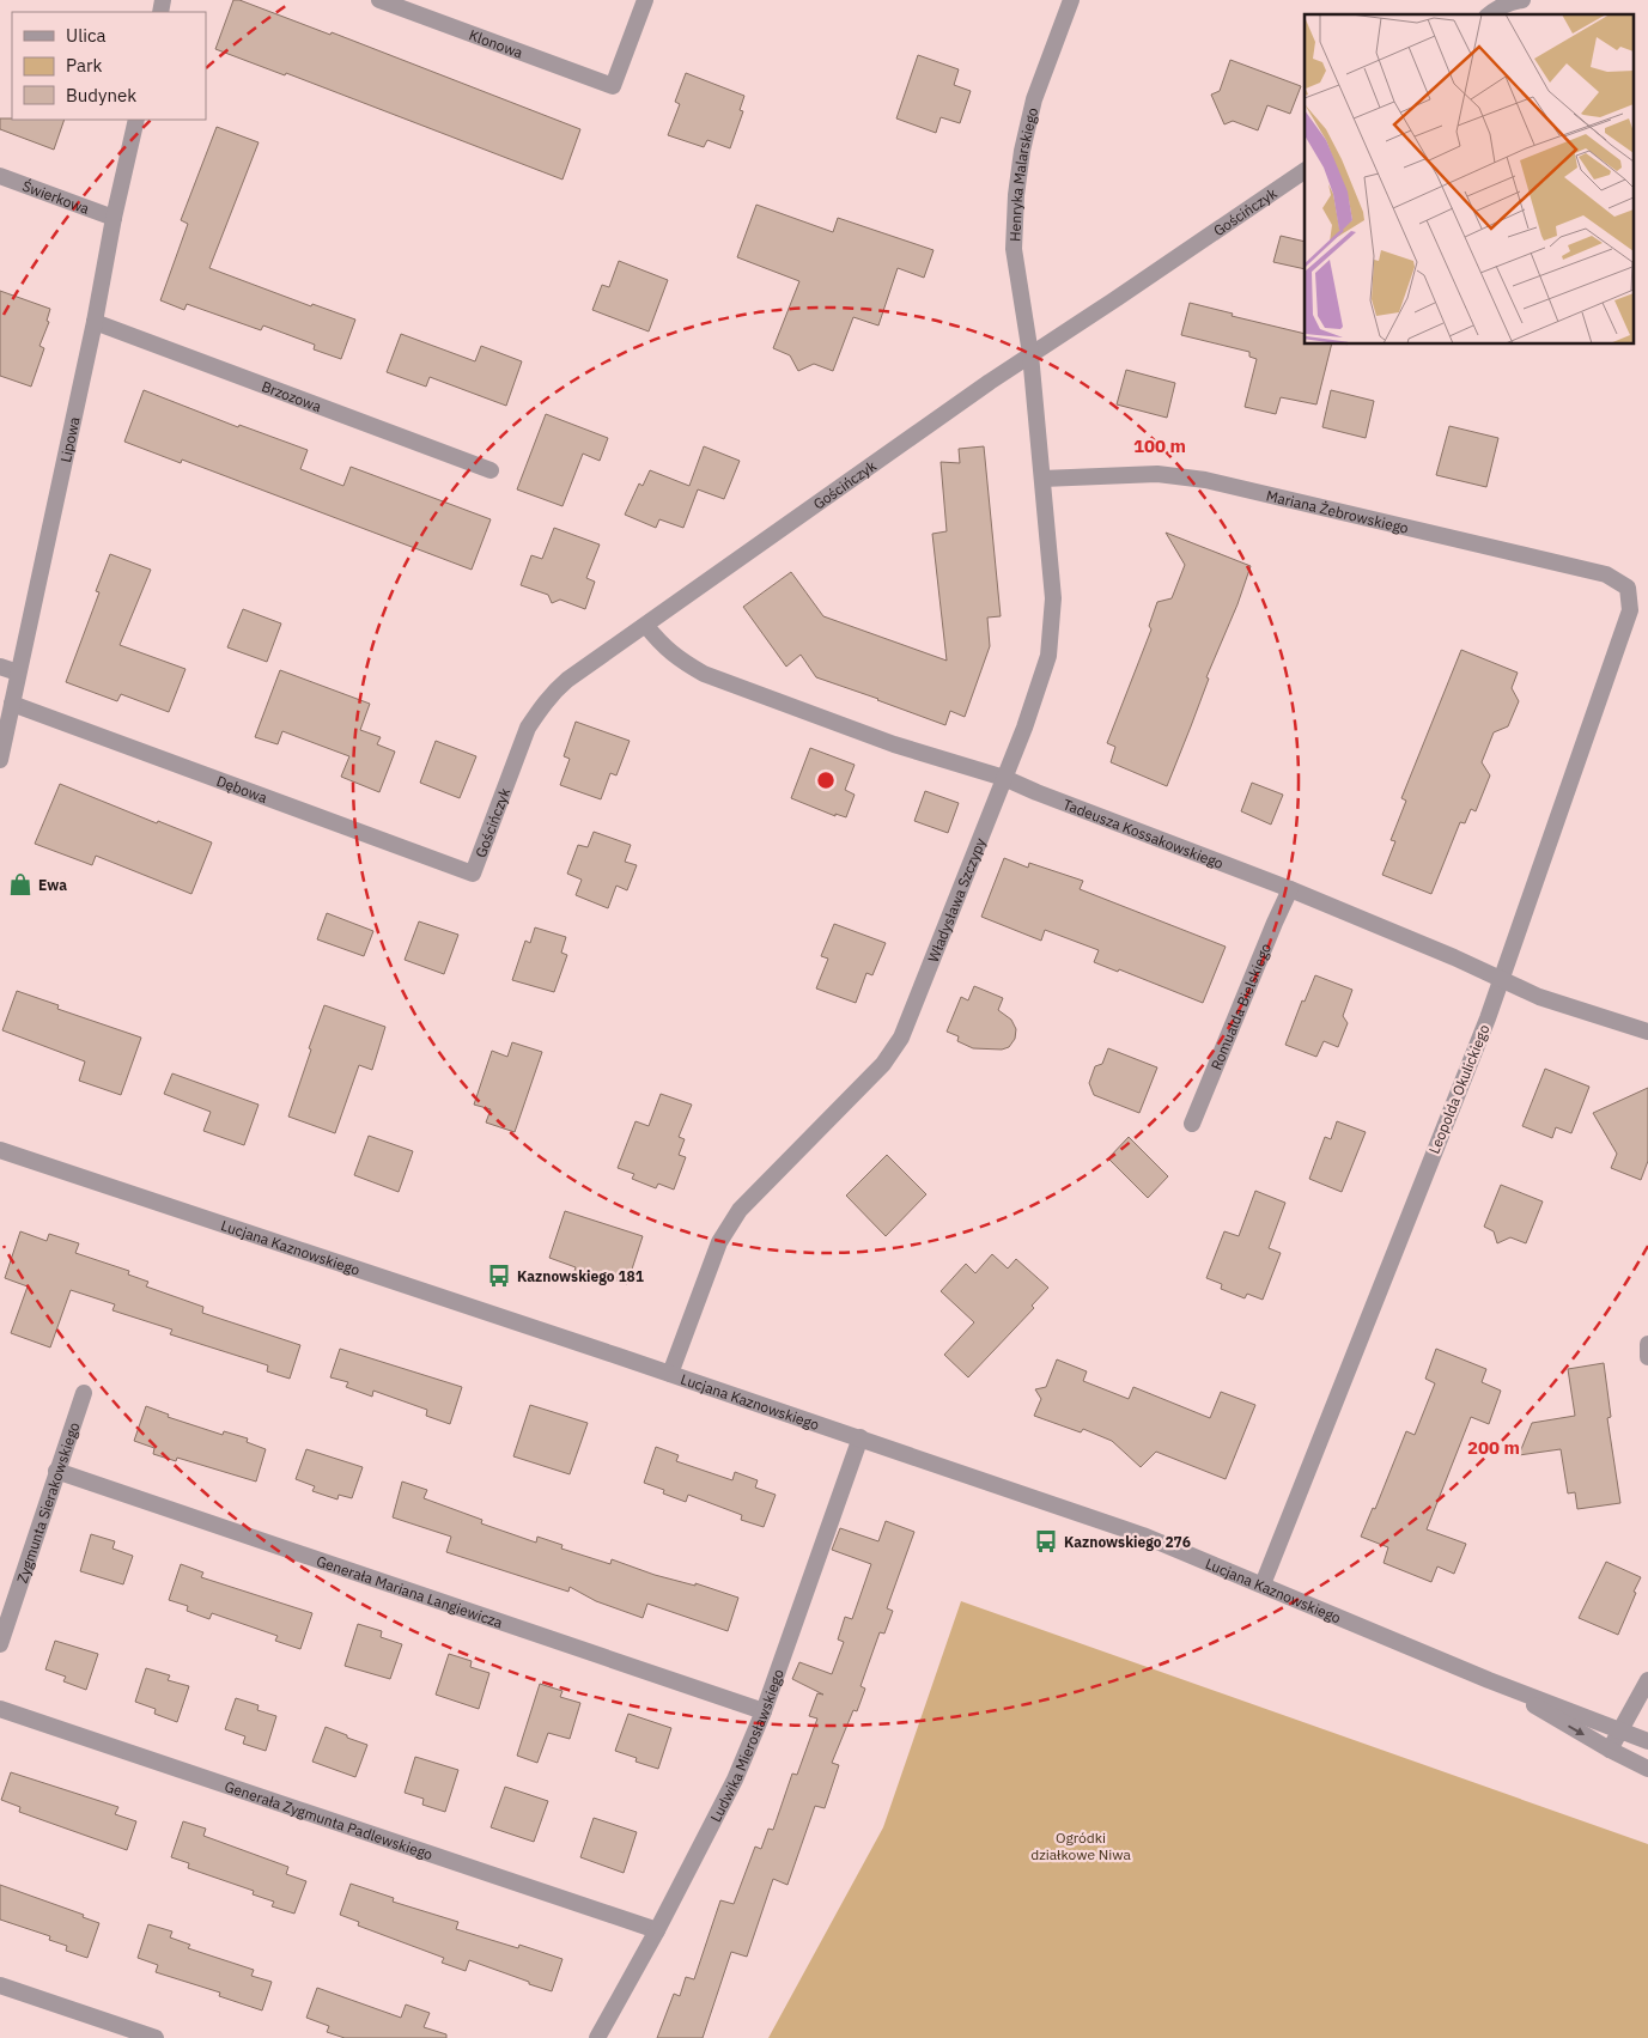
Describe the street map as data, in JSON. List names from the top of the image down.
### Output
{
  "streets": {
    "street": [
      "Klonowa",
      "Henryka Malarskiego",
      "Świerkowa",
      "Gościńczyk",
      "Brzozowa",
      "Lipowa",
      "Mariana Żebrowskiego",
      "Dębowa",
      "Tadeusza Kossakowskiego",
      "Władysława Szczypy",
      "Romualda Bielskiego",
      "Leopolda Okulickiego",
      "Lucjana Kaznowskiego",
      "Zygmunta Sierakowskiego",
      "Generała Mariana Langiewicza",
      "Ludwika Mierosławskiego",
      "Generała Zygmunta Padlewskiego"
    ]
  },
  "crossings": [
    ["Henryka Malarskiego", "Gościńczyk"],
    ["Henryka Malarskiego", "Władysława Szczypy"],
    ["Świerkowa", "Lipowa"],
    ["Gościńczyk", "Dębowa"],
    ["Gościńczyk", "Tadeusza Kossakowskiego"],
    ["Gościńczyk", "Władysława Szczypy"],
    ["Brzozowa", "Lipowa"],
    ["Lipowa", "Dębowa"],
    ["Mariana Żebrowskiego", "Władysława Szczypy"],
    ["Mariana Żebrowskiego", "Leopolda Okulickiego"],
    ["Tadeusza Kossakowskiego", "Władysława Szczypy"],
    ["Tadeusza Kossakowskiego", "Romualda Bielskiego"],
    ["Tadeusza Kossakowskiego", "Leopolda Okulickiego"],
    ["Władysława Szczypy", "Lucjana Kaznowskiego"],
    ["Leopolda Okulickiego", "Lucjana Kaznowskiego"],
    ["Lucjana Kaznowskiego", "Ludwika Mierosławskiego"],
    ["Zygmunta Sierakowskiego", "Generała Mariana Langiewicza"],
    ["Generała Mariana Langiewicza", "Ludwika Mierosławskiego"],
    ["Ludwika Mierosławskiego", "Generała Zygmunta Padlewskiego"]
  ],
  "parks": ["Ogródki działkowe Niwa"],
  "places": {
    "shop": ["Ewa"],
    "bus stop": ["Kaznowskiego 181", "Kaznowskiego 276"]
  },
  "legend": ["Ulica", "Park", "Budynek"],
  "rings": ["100 m", "200 m"]
}
